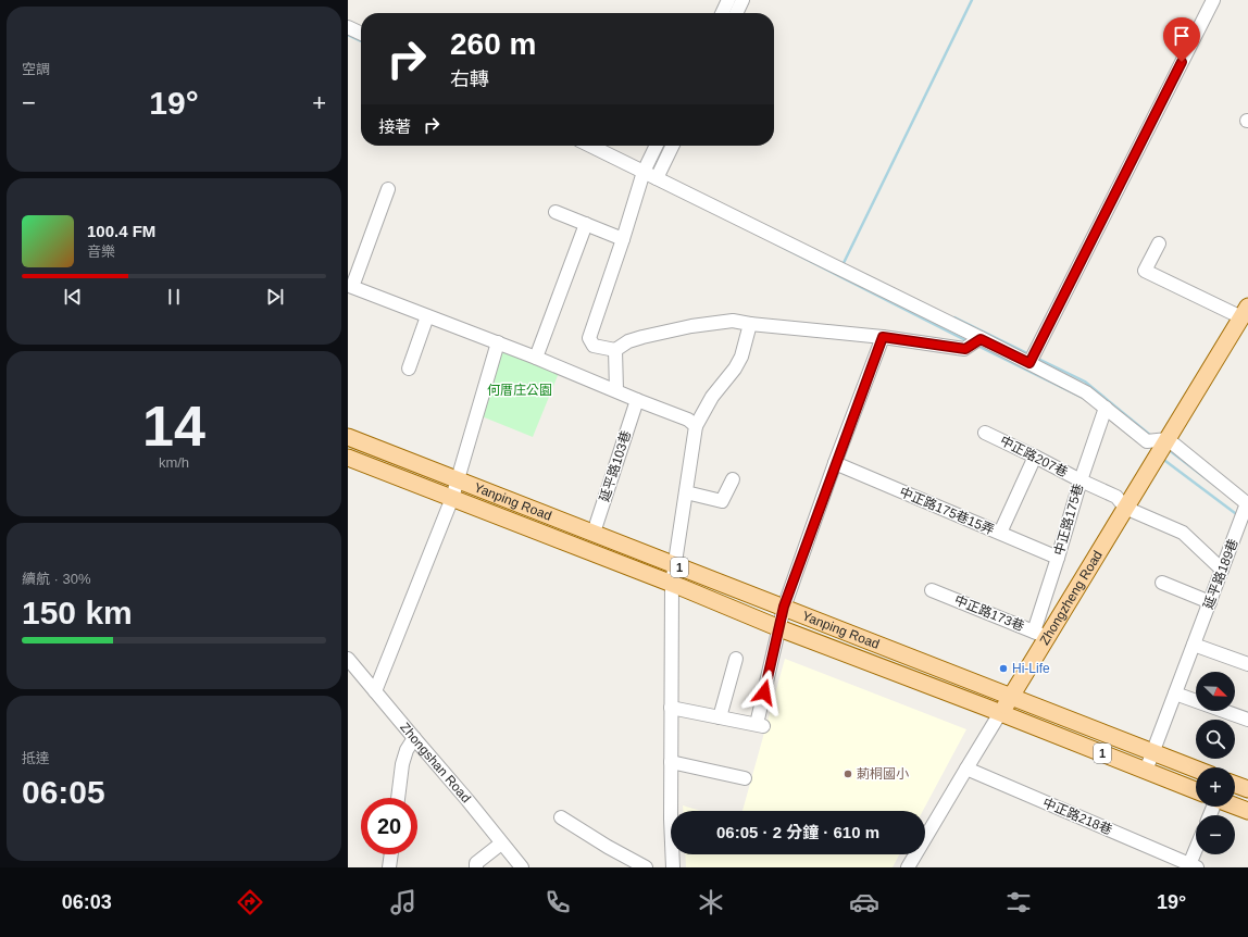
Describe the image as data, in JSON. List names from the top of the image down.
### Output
{
  "streets": {
    "main road": ["Yanping Road", "1", "Zhongzheng Road"],
    "street": [
      "中正路207巷",
      "延平路103巷",
      "中正路175巷15弄",
      "中正路175巷",
      "延平路189巷",
      "中正路173巷",
      "Zhongshan Road",
      "中正路218巷"
    ]
  },
  "crossings": [
    ["中正路207巷", "中正路175巷"],
    ["中正路207巷", "延平路189巷"],
    ["中正路207巷", "Zhongzheng Road"],
    ["延平路103巷", "Yanping Road"],
    ["Yanping Road", "延平路189巷"],
    ["Yanping Road", "Zhongzheng Road"],
    ["中正路175巷15弄", "中正路175巷"],
    ["中正路175巷", "Zhongzheng Road"],
    ["中正路175巷", "中正路173巷"],
    ["Zhongzheng Road", "中正路173巷"],
    ["Zhongzheng Road", "中正路218巷"]
  ],
  "parks": ["何厝庄公園"],
  "places": ["Hi-Life", "莿桐國小"],
  "north": "bottom right",
  "page": {
    "tile": [
      "空調",
      ["14", "km/h"],
      ["續航 · 30%", "150 km"],
      ["抵達", "06:05"]
    ],
    "turn": ["260 m", "右轉"],
    "heat": ["−", "19°", "+"],
    "then": "接著",
    "song": ["100.4 FM", "音樂"],
    "map_buttons": ["+", "−"],
    "limit": "20",
    "trip": "06:05 · 2 分鐘 · 610 m",
    "tabs": ["06:03", "19°"]
  }
}
